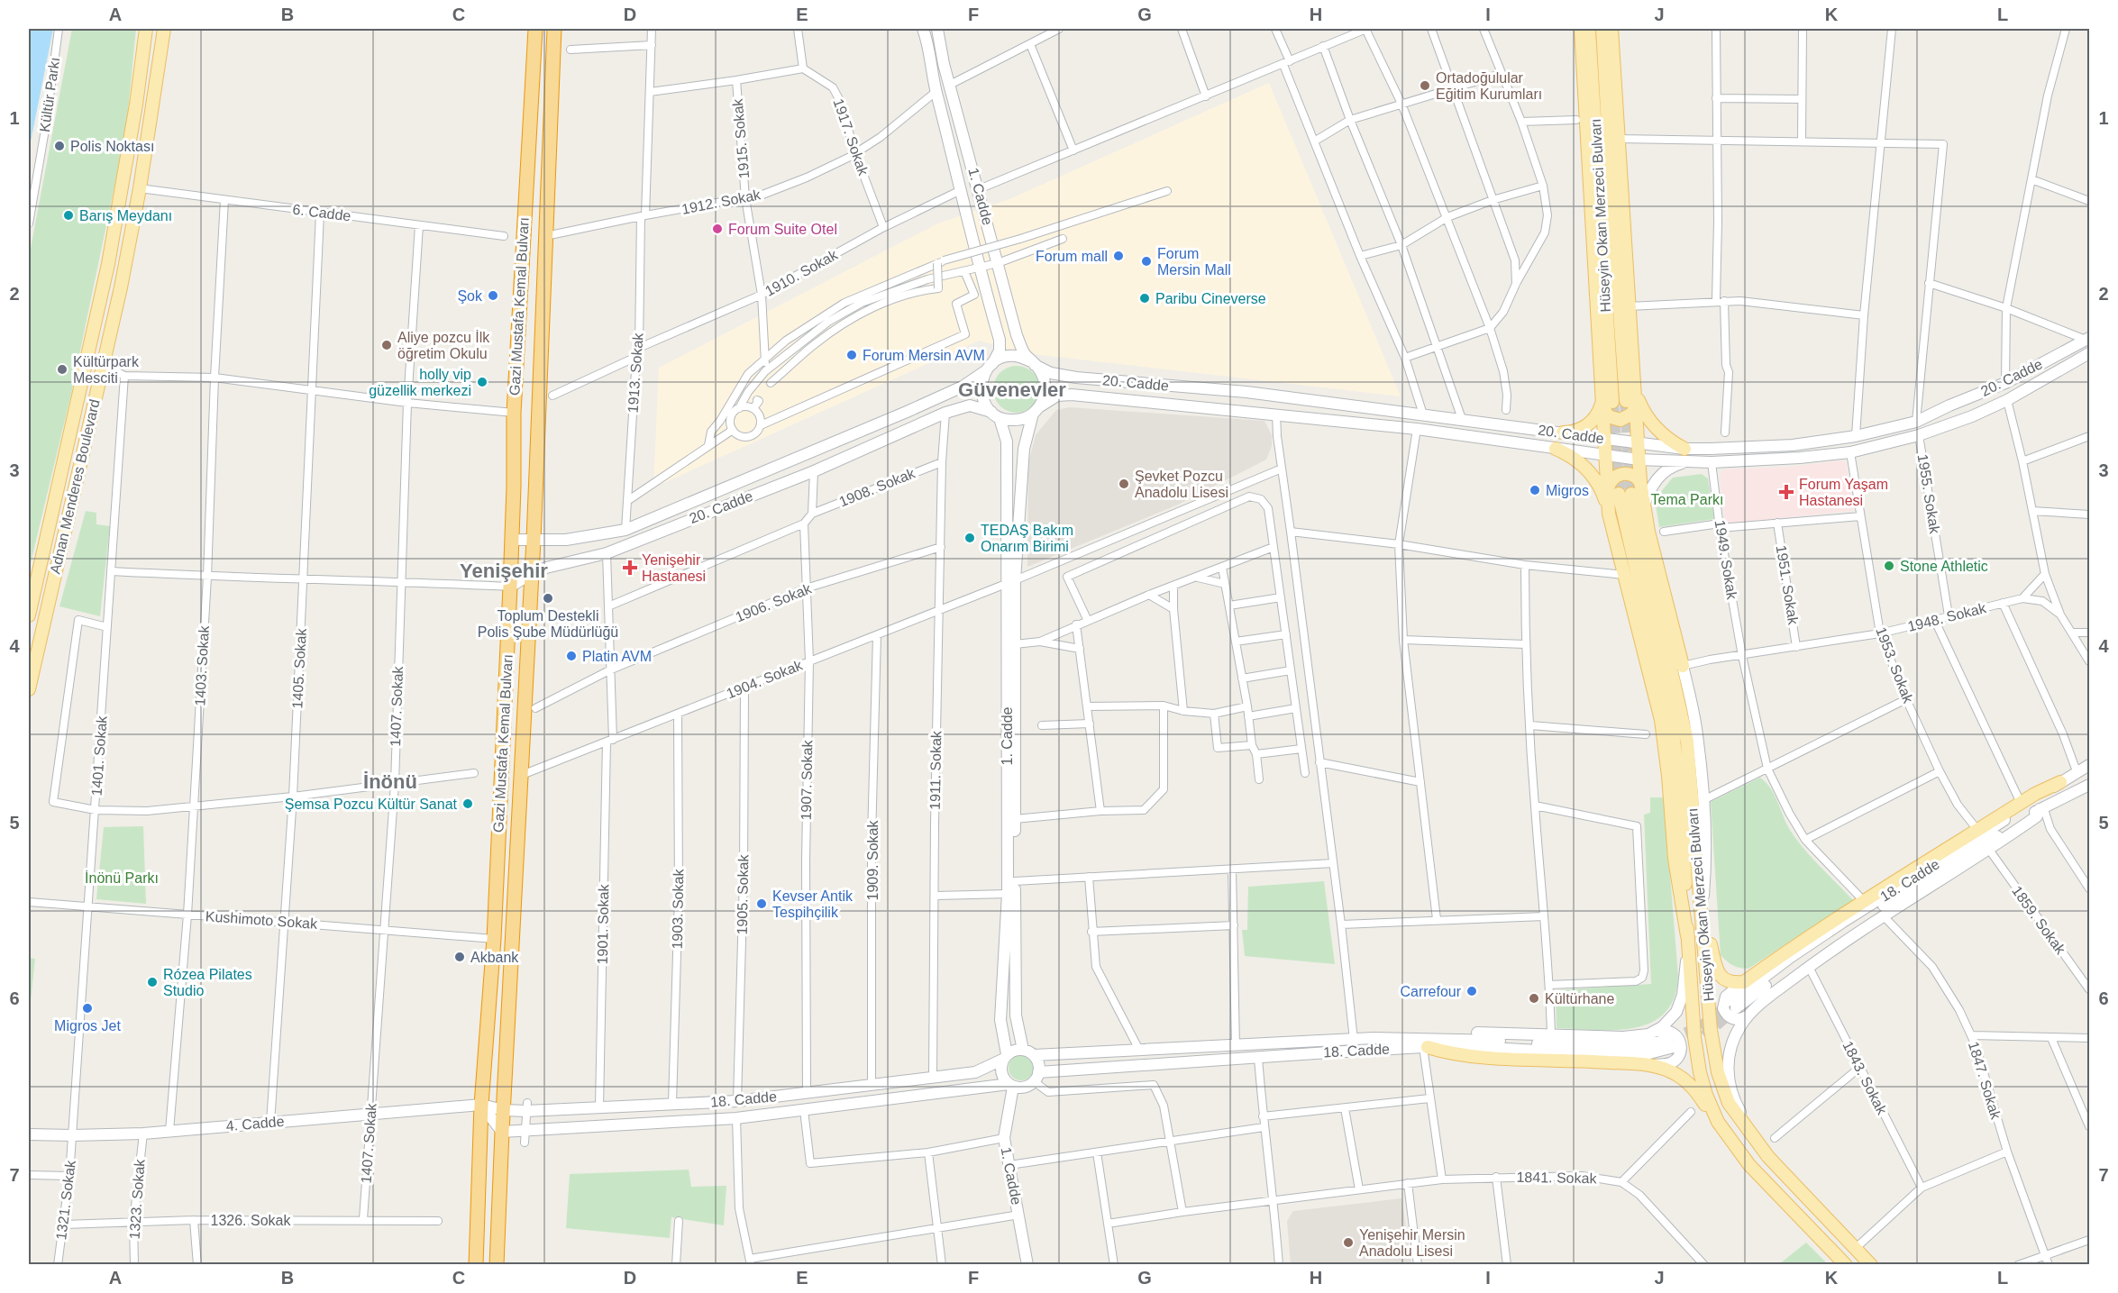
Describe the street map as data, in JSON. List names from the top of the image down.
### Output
{
  "streets": {
    "highway": ["Gazi Mustafa Kemal Bulvarı"],
    "main road": ["Hüseyin Okan Merzeci Bulvarı", "Adnan Menderes Boulevard"],
    "street": [
      "Kültür Parkı",
      "1917. Sokak",
      "1915. Sokak",
      "1. Cadde",
      "1912. Sokak",
      "6. Cadde",
      "1910. Sokak",
      "1913. Sokak",
      "20. Cadde",
      "1908. Sokak",
      "1955. Sokak",
      "1949. Sokak",
      "1951. Sokak",
      "1906. Sokak",
      "1948. Sokak",
      "1953. Sokak",
      "1403. Sokak",
      "1405. Sokak",
      "1904. Sokak",
      "1407. Sokak",
      "1401. Sokak",
      "1911. Sokak",
      "1907. Sokak",
      "1909. Sokak",
      "18. Cadde",
      "1905. Sokak",
      "1903. Sokak",
      "Kushimoto Sokak",
      "1859. Sokak",
      "1901. Sokak",
      "1843. Sokak",
      "1847. Sokak",
      "4. Cadde",
      "1841. Sokak",
      "1323. Sokak",
      "1321. Sokak",
      "1326. Sokak"
    ]
  },
  "crossings": [
    ["1917. Sokak", "1912. Sokak"],
    ["1917. Sokak", "1910. Sokak"],
    ["1915. Sokak", "1912. Sokak"],
    ["1915. Sokak", "1910. Sokak"],
    ["1. Cadde", "1912. Sokak"],
    ["1. Cadde", "1910. Sokak"],
    ["1. Cadde", "20. Cadde"],
    ["1. Cadde", "1904. Sokak"],
    ["1. Cadde", "18. Cadde"],
    ["1912. Sokak", "Gazi Mustafa Kemal Bulvarı"],
    ["1912. Sokak", "1913. Sokak"],
    ["6. Cadde", "Adnan Menderes Boulevard"],
    ["6. Cadde", "1403. Sokak"],
    ["6. Cadde", "1405. Sokak"],
    ["6. Cadde", "1407. Sokak"],
    ["1910. Sokak", "1913. Sokak"],
    ["Gazi Mustafa Kemal Bulvarı", "20. Cadde"],
    ["Gazi Mustafa Kemal Bulvarı", "1904. Sokak"],
    ["Gazi Mustafa Kemal Bulvarı", "18. Cadde"],
    ["Gazi Mustafa Kemal Bulvarı", "Kushimoto Sokak"],
    ["Gazi Mustafa Kemal Bulvarı", "4. Cadde"],
    ["1913. Sokak", "20. Cadde"],
    ["20. Cadde", "1955. Sokak"],
    ["20. Cadde", "1949. Sokak"],
    ["20. Cadde", "1953. Sokak"],
    ["20. Cadde", "1911. Sokak"],
    ["20. Cadde", "1901. Sokak"],
    ["1908. Sokak", "1911. Sokak"],
    ["1955. Sokak", "1948. Sokak"],
    ["1949. Sokak", "1948. Sokak"],
    ["1951. Sokak", "1948. Sokak"],
    ["1906. Sokak", "1911. Sokak"],
    ["1906. Sokak", "1907. Sokak"],
    ["1906. Sokak", "1901. Sokak"],
    ["1948. Sokak", "1953. Sokak"],
    ["1403. Sokak", "Kushimoto Sokak"],
    ["1403. Sokak", "4. Cadde"],
    ["1405. Sokak", "Kushimoto Sokak"],
    ["1405. Sokak", "4. Cadde"],
    ["1904. Sokak", "1911. Sokak"],
    ["1904. Sokak", "1907. Sokak"],
    ["1904. Sokak", "1909. Sokak"],
    ["1904. Sokak", "1905. Sokak"],
    ["1904. Sokak", "1903. Sokak"],
    ["1904. Sokak", "1901. Sokak"],
    ["1407. Sokak", "Kushimoto Sokak"],
    ["1407. Sokak", "4. Cadde"],
    ["1407. Sokak", "1326. Sokak"],
    ["1401. Sokak", "Kushimoto Sokak"],
    ["1401. Sokak", "4. Cadde"],
    ["1401. Sokak", "1321. Sokak"],
    ["1911. Sokak", "18. Cadde"],
    ["1907. Sokak", "18. Cadde"],
    ["1909. Sokak", "18. Cadde"],
    ["18. Cadde", "1905. Sokak"],
    ["18. Cadde", "1903. Sokak"],
    ["18. Cadde", "1901. Sokak"],
    ["18. Cadde", "4. Cadde"],
    ["4. Cadde", "1323. Sokak"],
    ["4. Cadde", "1321. Sokak"],
    ["1323. Sokak", "1326. Sokak"],
    ["1321. Sokak", "1326. Sokak"]
  ],
  "districts": ["Güvenevler", "Yenişehir", "İnönü"],
  "parks": ["Tema Parkı", "İnönü Parkı"],
  "places": {
    "other": [
      "Ortadoğulular Eğitim Kurumları",
      "Polis Noktası",
      "Barış Meydanı",
      "Forum Suite Otel",
      "Forum mall",
      "Forum Mersin Mall",
      "Şok",
      "Paribu Cineverse",
      "Aliye pozcu İlk öğretim Okulu",
      "Forum Mersin AVM",
      "Kültürpark Mesciti",
      "holly vip güzellik merkezi",
      "Şevket Pozcu Anadolu Lisesi",
      "Migros",
      "TEDAŞ Bakım Onarım Birimi",
      "Stone Athletic",
      "Toplum Destekli Polis Şube Müdürlüğü",
      "Platin AVM",
      "Şemsa Pozcu Kültür Sanat",
      "Kevser Antik Tespihçilik",
      "Akbank",
      "Rózea Pilates Studio",
      "Carrefour",
      "Kültürhane",
      "Migros Jet",
      "Yenişehir Mersin Anadolu Lisesi"
    ],
    "health": ["Forum Yaşam Hastanesi", "Yenişehir Hastanesi"]
  },
  "grid": {
    "columns": [
      "A",
      "B",
      "C",
      "D",
      "E",
      "F",
      "G",
      "H",
      "I",
      "J",
      "K",
      "L"
    ],
    "rows": [
      "1",
      "2",
      "3",
      "4",
      "5",
      "6",
      "7"
    ]
  }
}
